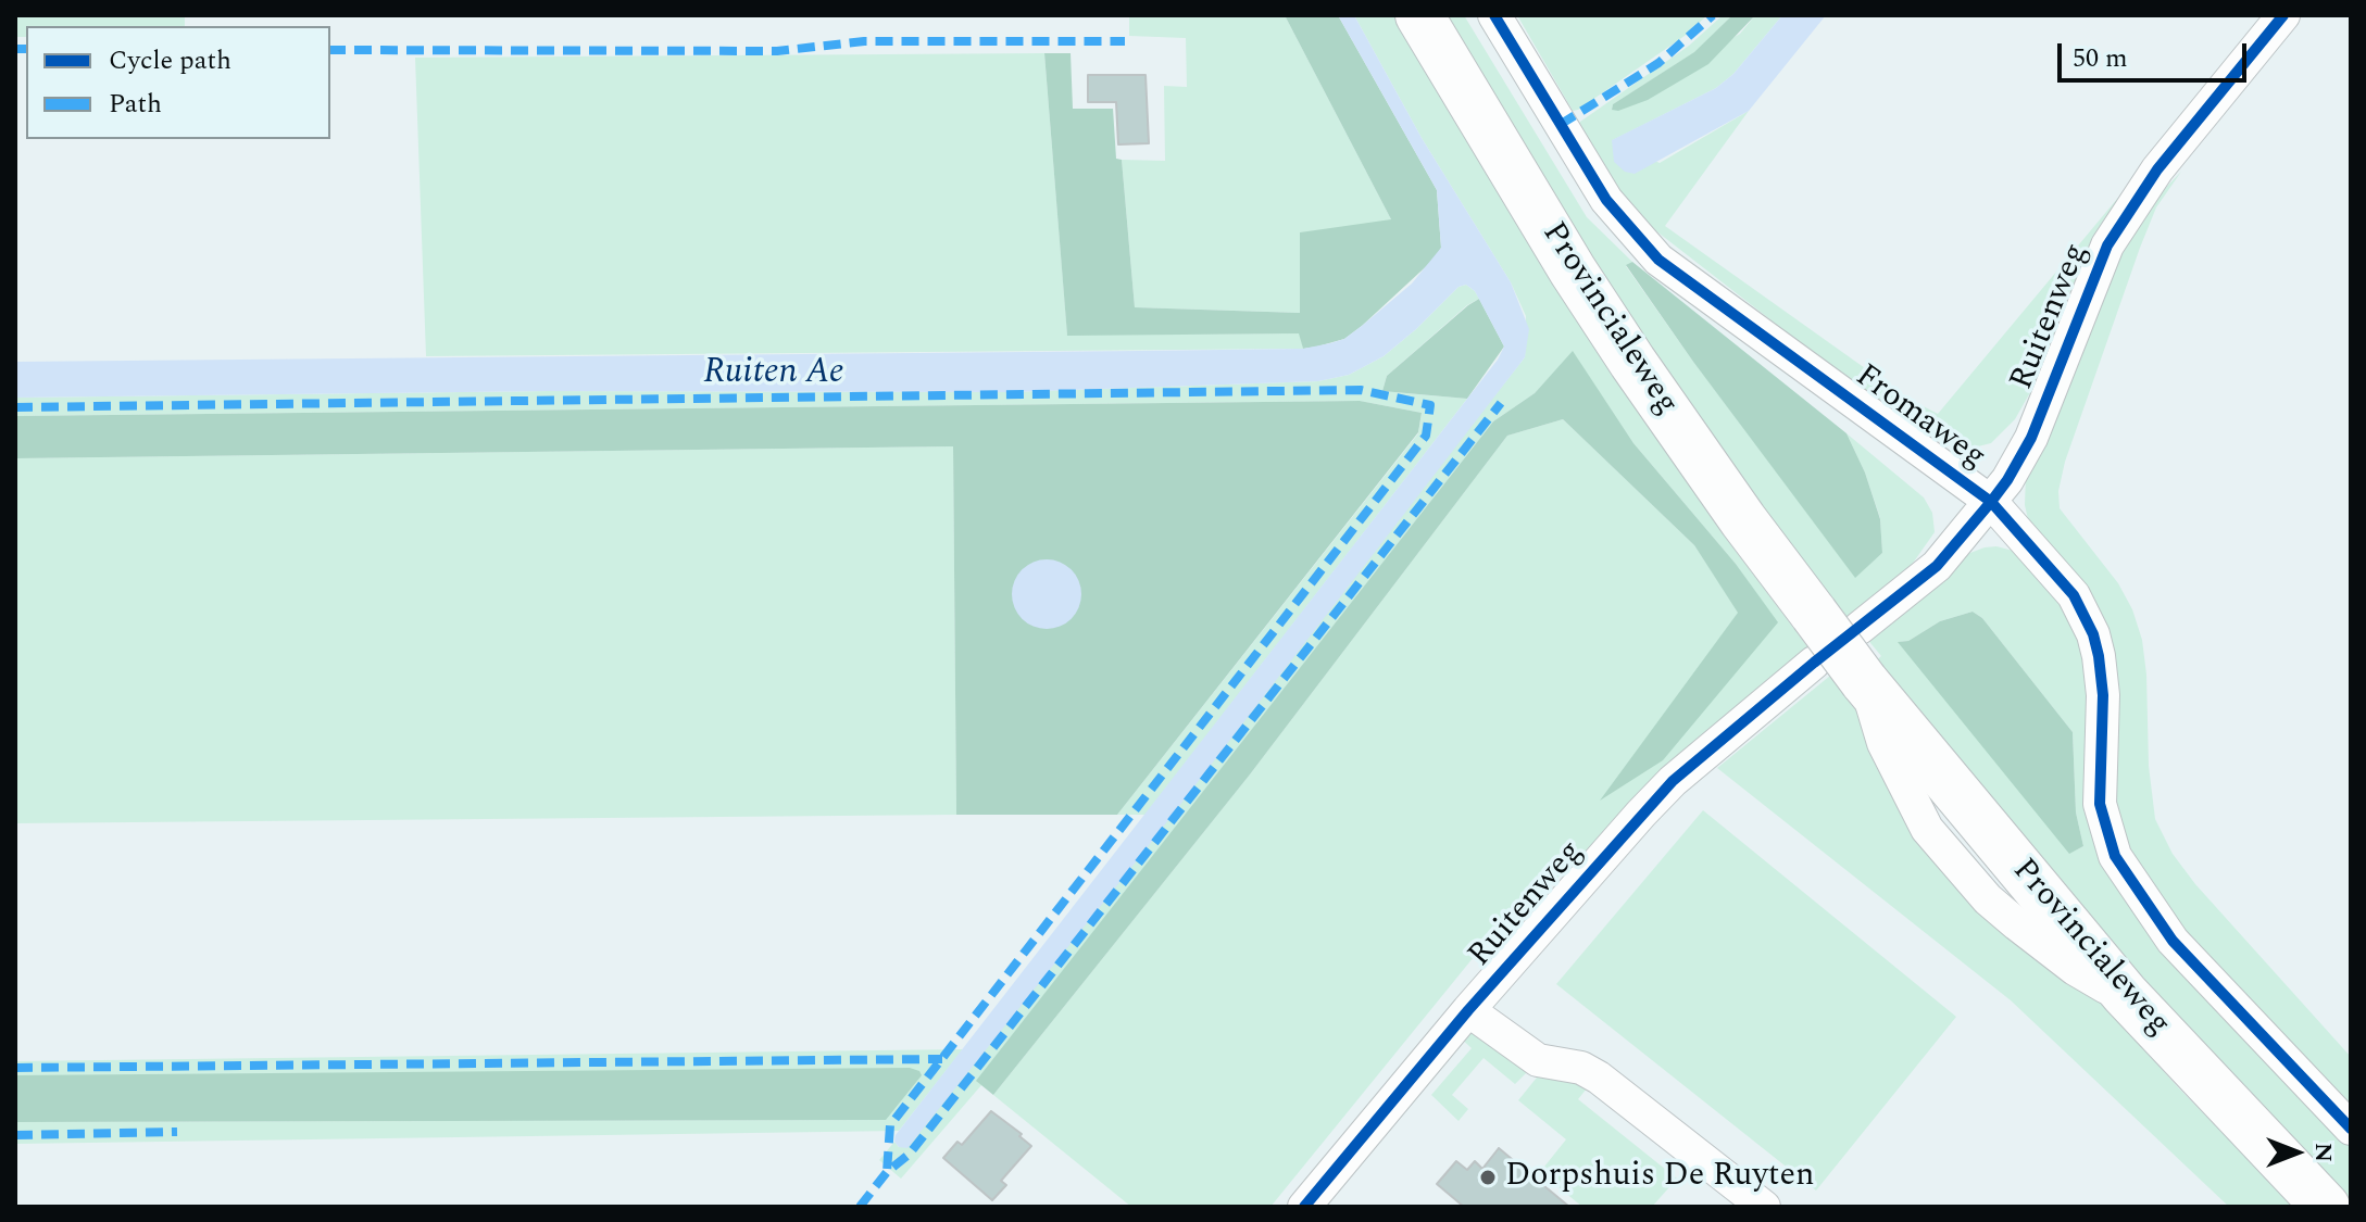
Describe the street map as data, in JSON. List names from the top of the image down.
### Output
{
  "streets": {
    "highway": ["Provincialeweg"],
    "street": ["Ruitenweg", "Fromaweg"]
  },
  "crossings": [
    ["Ruitenweg", "Fromaweg"]
  ],
  "water": ["Ruiten Ae"],
  "places": ["Dorpshuis De Ruyten"],
  "legend": ["Cycle path", "Path"],
  "scale_bar": "50 m",
  "north": "right"
}
